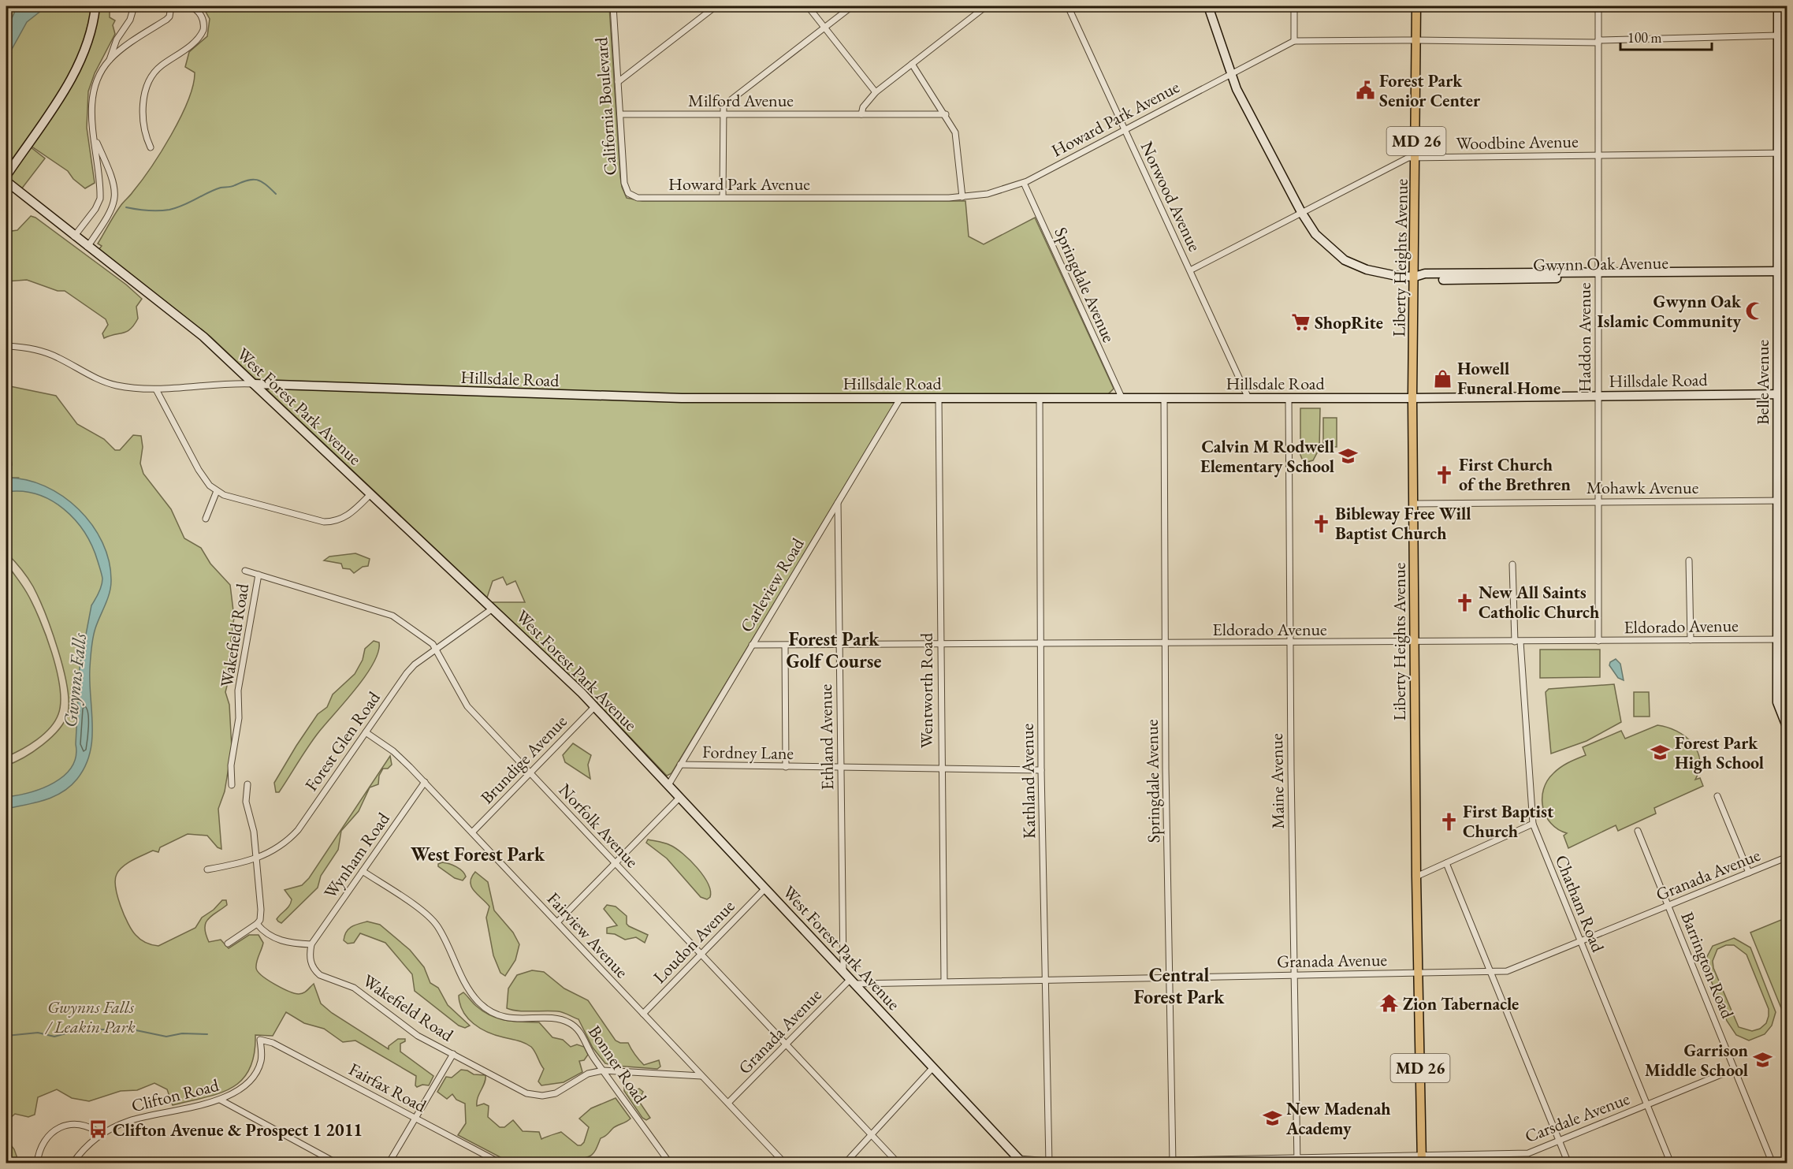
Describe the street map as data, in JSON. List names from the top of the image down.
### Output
{
  "streets": {
    "main road": [
      "MD 26",
      "Liberty Heights Avenue",
      "Gwynn Oak Avenue",
      "Hillsdale Road",
      "Belle Avenue",
      "West Forest Park Avenue"
    ],
    "street": [
      "Milford Avenue",
      "California Boulevard",
      "Howard Park Avenue",
      "Woodbine Avenue",
      "Norwood Avenue",
      "Springdale Avenue",
      "Haddon Avenue",
      "Mohawk Avenue",
      "Carleview Road",
      "Eldorado Avenue",
      "Wakefield Road",
      "Wentworth Road",
      "Ethland Avenue",
      "Forest Glen Road",
      "Fordney Lane",
      "Brundige Avenue",
      "Kathland Avenue",
      "Maine Avenue",
      "Norfolk Avenue",
      "Wynham Road",
      "Granada Avenue",
      "Chatham Road",
      "Fairview Avenue",
      "Loudon Avenue",
      "Barrington Road",
      "Bonner Road",
      "Fairfax Road",
      "Clifton Road",
      "Carsdale Avenue"
    ]
  },
  "crossings": [
    ["Milford Avenue", "California Boulevard"],
    ["California Boulevard", "Howard Park Avenue"],
    ["Howard Park Avenue", "Norwood Avenue"],
    ["Howard Park Avenue", "Liberty Heights Avenue"],
    ["Howard Park Avenue", "Gwynn Oak Avenue"],
    ["Howard Park Avenue", "Springdale Avenue"],
    ["Howard Park Avenue", "Haddon Avenue"],
    ["Howard Park Avenue", "Belle Avenue"],
    ["Woodbine Avenue", "Norwood Avenue"],
    ["Woodbine Avenue", "Liberty Heights Avenue"],
    ["Woodbine Avenue", "Gwynn Oak Avenue"],
    ["Woodbine Avenue", "Haddon Avenue"],
    ["Woodbine Avenue", "Belle Avenue"],
    ["Norwood Avenue", "Hillsdale Road"],
    ["Liberty Heights Avenue", "Gwynn Oak Avenue"],
    ["Liberty Heights Avenue", "Hillsdale Road"],
    ["Liberty Heights Avenue", "Mohawk Avenue"],
    ["Liberty Heights Avenue", "Eldorado Avenue"],
    ["Liberty Heights Avenue", "Granada Avenue"],
    ["Liberty Heights Avenue", "Carsdale Avenue"],
    ["Gwynn Oak Avenue", "Haddon Avenue"],
    ["Gwynn Oak Avenue", "Belle Avenue"],
    ["Springdale Avenue", "Hillsdale Road"],
    ["Springdale Avenue", "Eldorado Avenue"],
    ["Springdale Avenue", "Granada Avenue"],
    ["Springdale Avenue", "Carsdale Avenue"],
    ["Haddon Avenue", "Hillsdale Road"],
    ["Haddon Avenue", "Mohawk Avenue"],
    ["Haddon Avenue", "Eldorado Avenue"],
    ["Hillsdale Road", "Belle Avenue"],
    ["Hillsdale Road", "West Forest Park Avenue"],
    ["Hillsdale Road", "Carleview Road"],
    ["Hillsdale Road", "Wentworth Road"],
    ["Hillsdale Road", "Kathland Avenue"],
    ["Hillsdale Road", "Maine Avenue"],
    ["Belle Avenue", "Mohawk Avenue"],
    ["Belle Avenue", "Eldorado Avenue"],
    ["West Forest Park Avenue", "Carleview Road"],
    ["West Forest Park Avenue", "Ethland Avenue"],
    ["West Forest Park Avenue", "Forest Glen Road"],
    ["West Forest Park Avenue", "Brundige Avenue"],
    ["West Forest Park Avenue", "Granada Avenue"],
    ["West Forest Park Avenue", "Loudon Avenue"],
    ["West Forest Park Avenue", "Carsdale Avenue"],
    ["Carleview Road", "Eldorado Avenue"],
    ["Carleview Road", "Ethland Avenue"],
    ["Carleview Road", "Fordney Lane"],
    ["Eldorado Avenue", "Wentworth Road"],
    ["Eldorado Avenue", "Ethland Avenue"],
    ["Eldorado Avenue", "Kathland Avenue"],
    ["Eldorado Avenue", "Maine Avenue"],
    ["Eldorado Avenue", "Chatham Road"],
    ["Wakefield Road", "Norfolk Avenue"],
    ["Wakefield Road", "Wynham Road"],
    ["Wakefield Road", "Fairview Avenue"],
    ["Wakefield Road", "Bonner Road"],
    ["Wentworth Road", "Fordney Lane"],
    ["Wentworth Road", "Granada Avenue"],
    ["Ethland Avenue", "Fordney Lane"],
    ["Forest Glen Road", "Norfolk Avenue"],
    ["Forest Glen Road", "Fairview Avenue"],
    ["Fordney Lane", "Kathland Avenue"],
    ["Brundige Avenue", "Norfolk Avenue"],
    ["Brundige Avenue", "Fairview Avenue"],
    ["Kathland Avenue", "Granada Avenue"],
    ["Kathland Avenue", "Carsdale Avenue"],
    ["Maine Avenue", "Granada Avenue"],
    ["Maine Avenue", "Carsdale Avenue"],
    ["Norfolk Avenue", "Granada Avenue"],
    ["Norfolk Avenue", "Loudon Avenue"],
    ["Wynham Road", "Fairview Avenue"],
    ["Wynham Road", "Bonner Road"],
    ["Granada Avenue", "Chatham Road"],
    ["Granada Avenue", "Fairview Avenue"],
    ["Granada Avenue", "Barrington Road"],
    ["Chatham Road", "Carsdale Avenue"],
    ["Fairview Avenue", "Loudon Avenue"],
    ["Barrington Road", "Carsdale Avenue"],
    ["Fairfax Road", "Clifton Road"]
  ],
  "districts": ["Forest Park Golf Course", "West Forest Park", "Central Forest Park"],
  "water": ["Gwynns Falls"],
  "parks": ["Gwynns Falls / Leakin Park"],
  "places": {
    "public building": ["Forest Park Senior Center"],
    "mosque": ["Gwynn Oak Islamic Community"],
    "supermarket": ["ShopRite"],
    "shop": ["Howell Funeral Home"],
    "school or university": [
      "Calvin M Rodwell Elementary School",
      "Forest Park High School",
      "Garrison Middle School",
      "New Madenah Academy"
    ],
    "church": [
      "First Church of the Brethren",
      "Bibleway Free Will Baptist Church",
      "New All Saints Catholic Church",
      "First Baptist Church"
    ],
    "temple": ["Zion Tabernacle"],
    "bus stop": ["Clifton Avenue & Prospect 1 2011"]
  },
  "scale_bar": "100 m"
}
